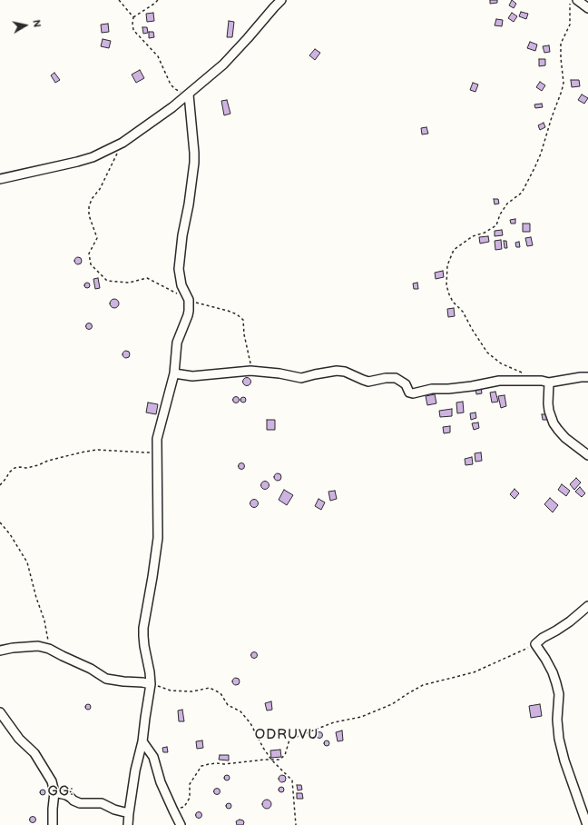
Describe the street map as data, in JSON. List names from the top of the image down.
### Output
{
  "districts": ["ODRUVU", "GG:"],
  "north": "right"
}
